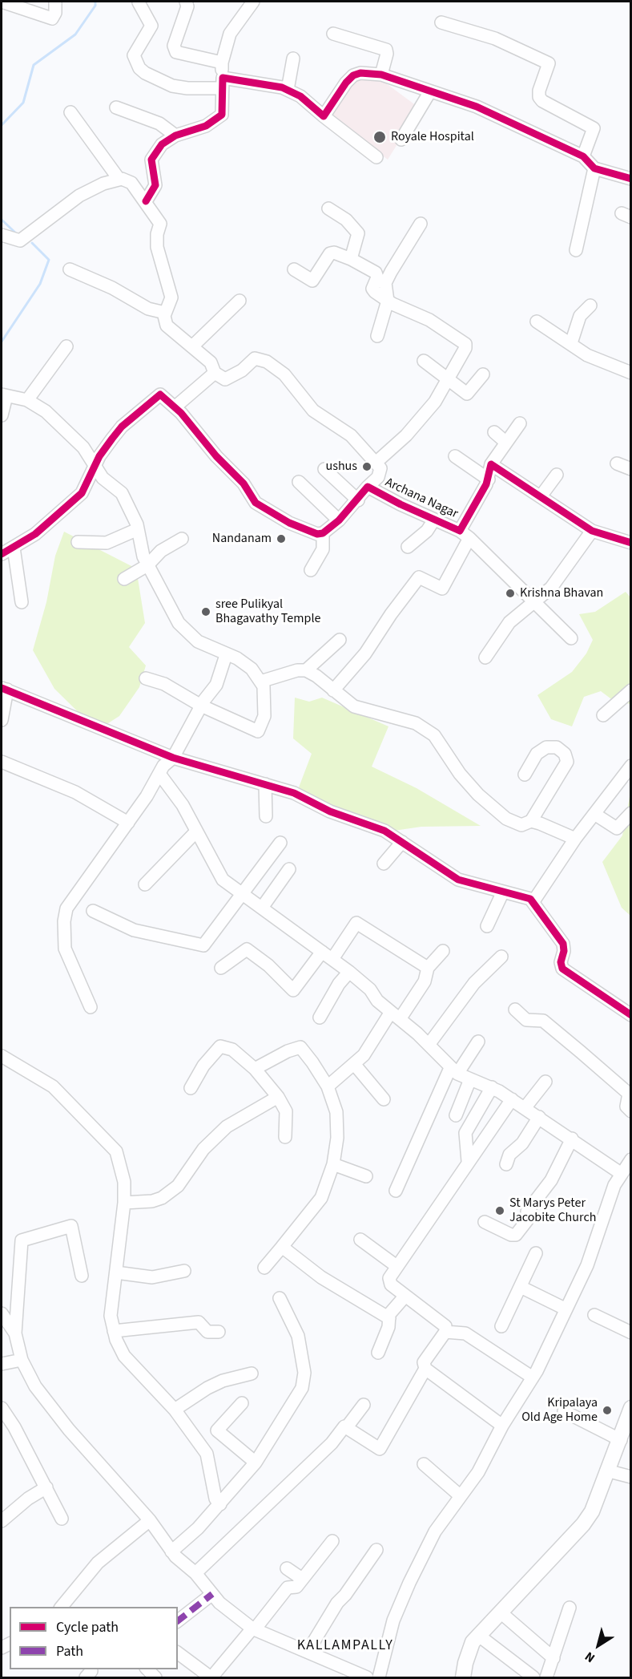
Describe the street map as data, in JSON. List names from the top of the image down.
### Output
{
  "streets": {
    "street": ["Archana Nagar"]
  },
  "districts": ["KALLAMPALLY"],
  "places": [
    "Royale Hospital",
    "ushus",
    "Nandanam",
    "Krishna Bhavan",
    "sree Pulikyal Bhagavathy Temple",
    "St Marys Peter Jacobite Church",
    "Kripalaya Old Age Home"
  ],
  "legend": ["Cycle path", "Path"],
  "north": "bottom left"
}
